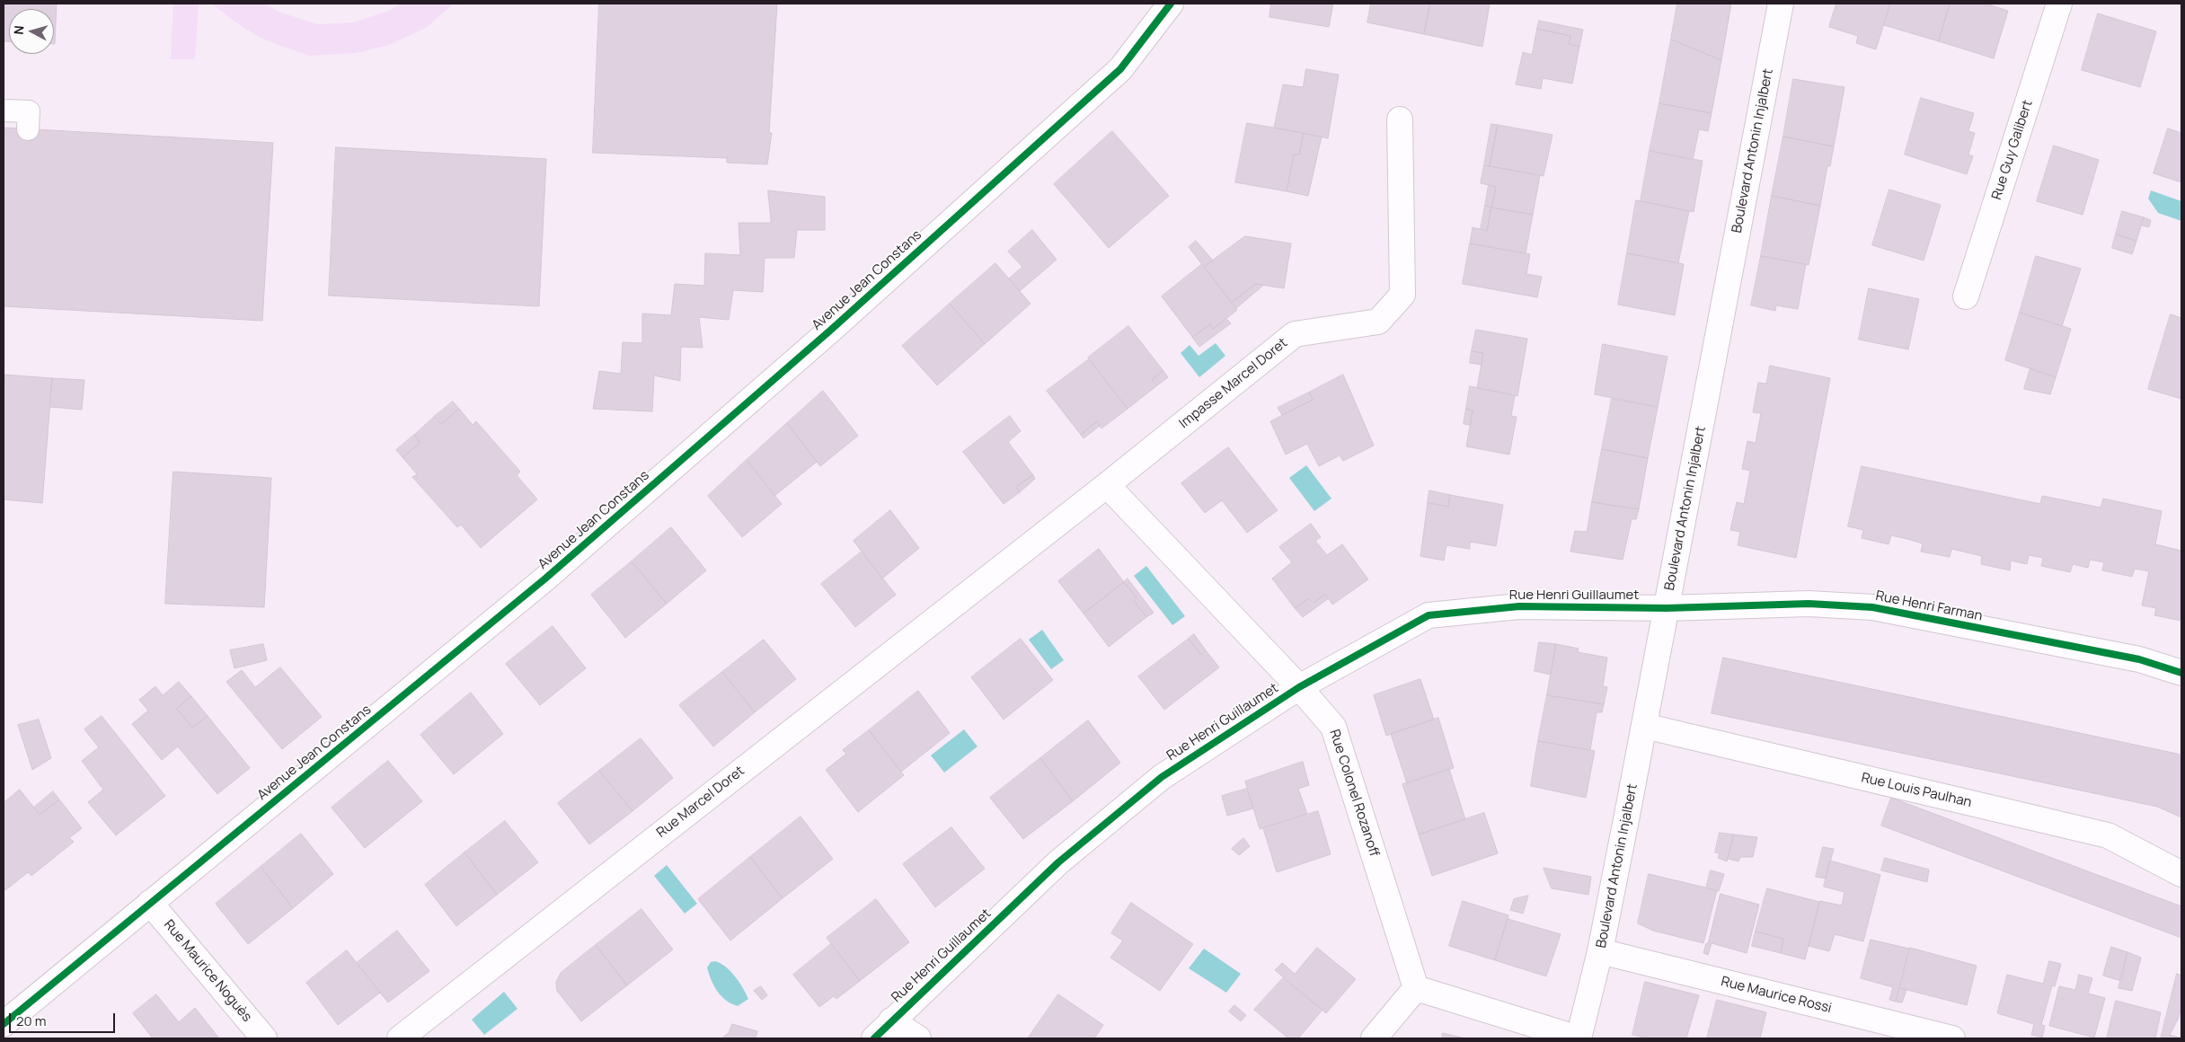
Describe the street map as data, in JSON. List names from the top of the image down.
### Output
{
  "streets": {
    "street": [
      "Rue Guy Galibert",
      "Boulevard Antonin Injalbert",
      "Avenue Jean Constans",
      "Impasse Marcel Doret",
      "Rue Henri Guillaumet",
      "Rue Henri Farman",
      "Rue Louis Paulhan",
      "Rue Colonel Rozanoff",
      "Rue Marcel Doret",
      "Rue Maurice Noguès",
      "Rue Maurice Rossi"
    ]
  },
  "crossings": [
    ["Boulevard Antonin Injalbert", "Rue Henri Guillaumet"],
    ["Boulevard Antonin Injalbert", "Rue Henri Farman"],
    ["Boulevard Antonin Injalbert", "Rue Louis Paulhan"],
    ["Boulevard Antonin Injalbert", "Rue Maurice Rossi"],
    ["Avenue Jean Constans", "Rue Maurice Noguès"],
    ["Impasse Marcel Doret", "Rue Colonel Rozanoff"],
    ["Impasse Marcel Doret", "Rue Marcel Doret"],
    ["Rue Henri Guillaumet", "Rue Henri Farman"],
    ["Rue Henri Guillaumet", "Rue Colonel Rozanoff"]
  ],
  "scale_bar": "20 m",
  "north": "left"
}
